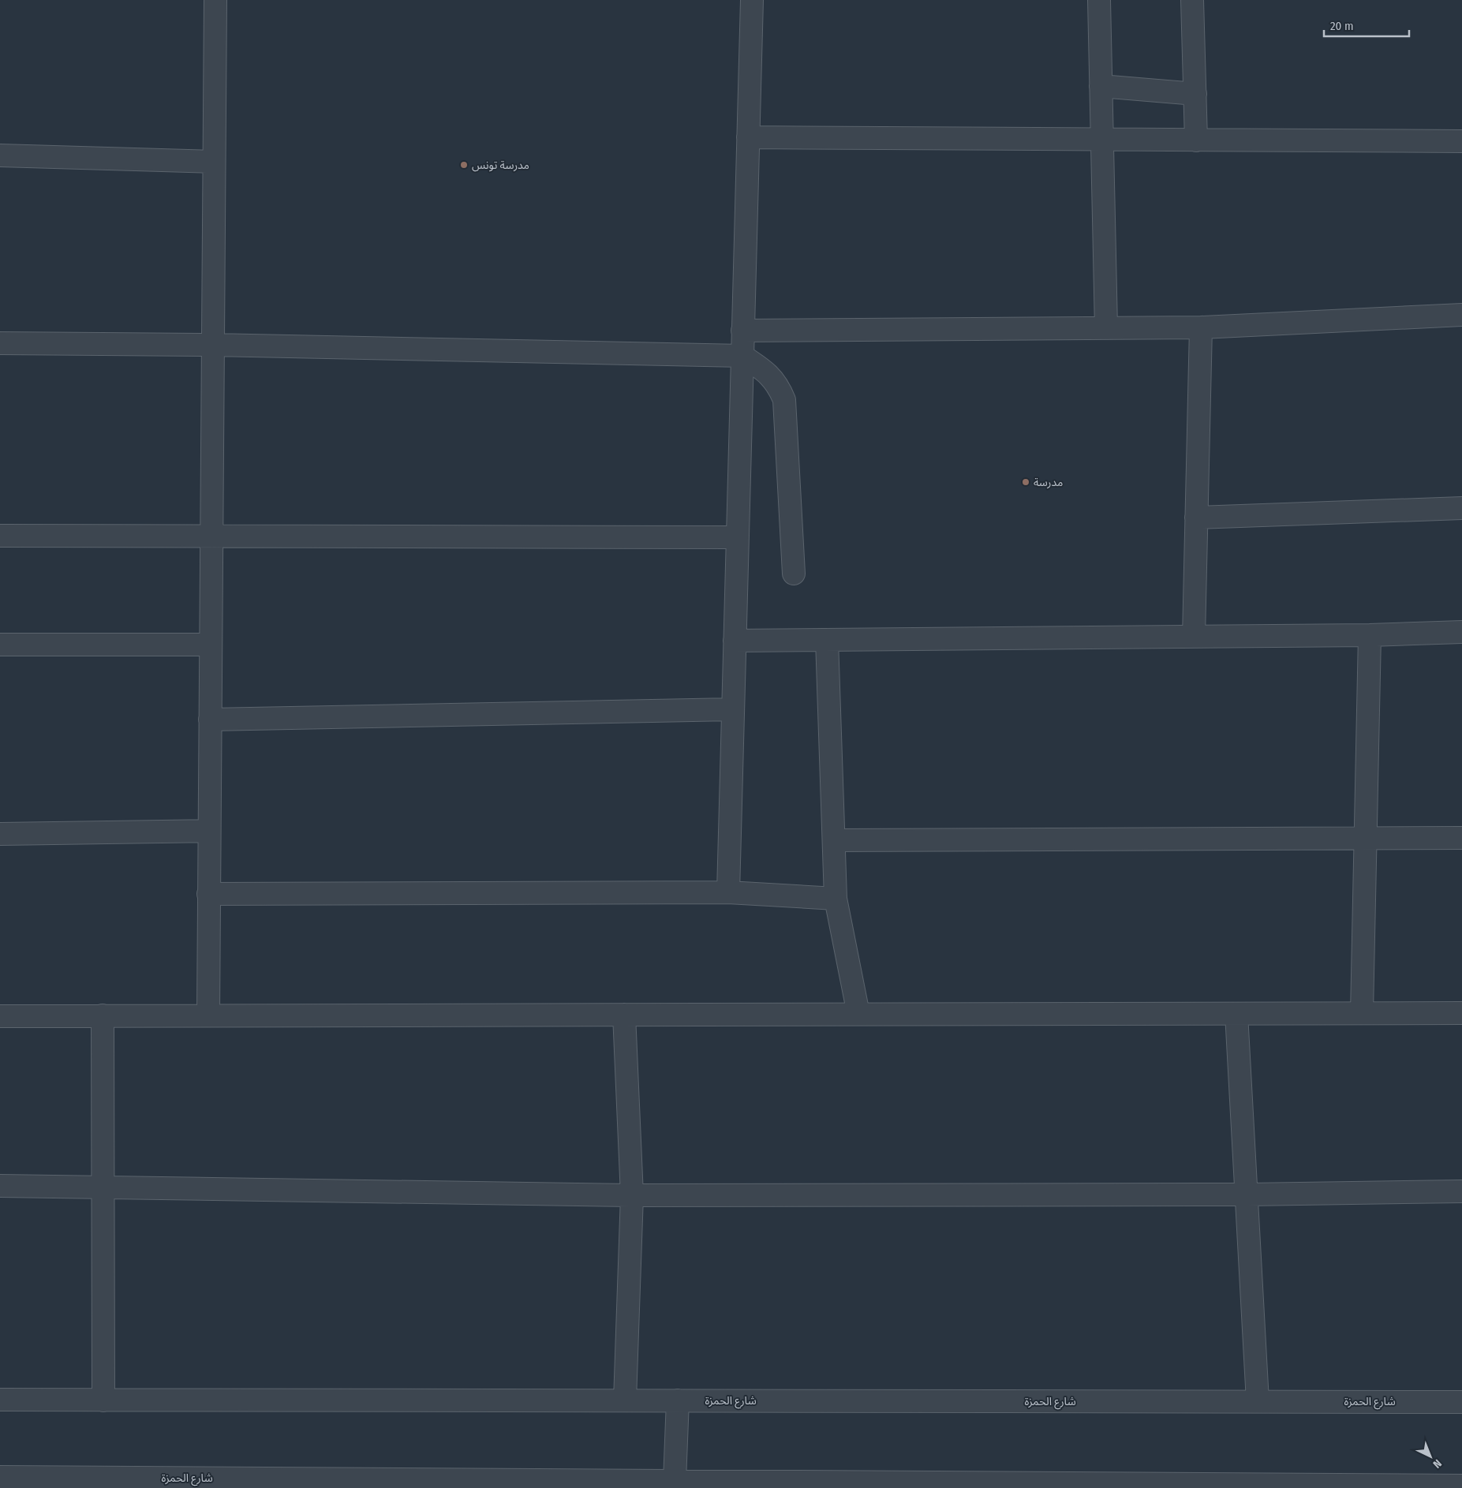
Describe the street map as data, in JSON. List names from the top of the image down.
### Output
{
  "streets": {
    "street": ["شارع الحمزة"]
  },
  "places": ["مدرسة تونس", "مدرسة"],
  "scale_bar": "20 m",
  "north": "bottom right"
}
